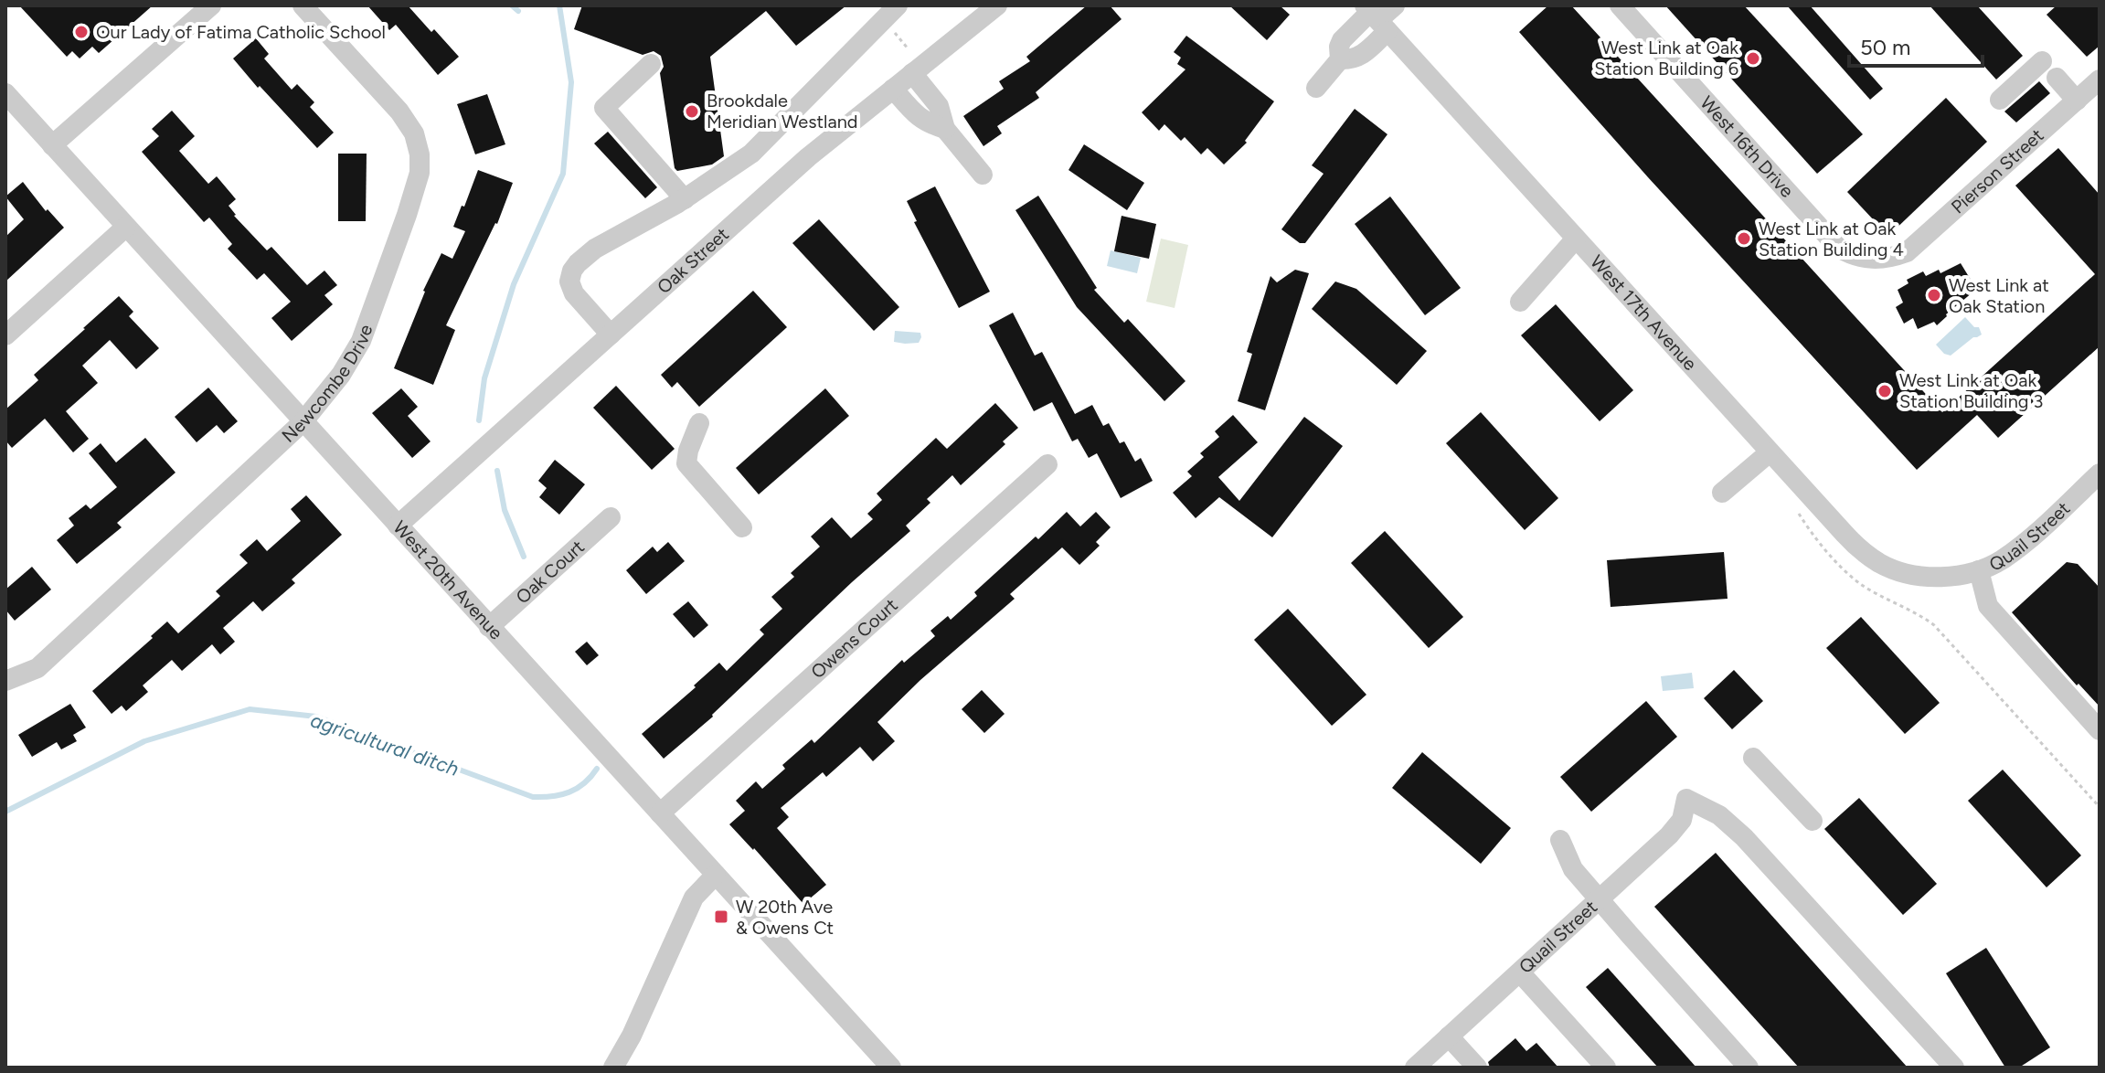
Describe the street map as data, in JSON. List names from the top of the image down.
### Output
{
  "streets": {
    "street": [
      "West 16th Drive",
      "Pierson Street",
      "Oak Street",
      "West 17th Avenue",
      "Newcombe Drive",
      "Quail Street",
      "Oak Court",
      "West 20th Avenue",
      "Owens Court"
    ]
  },
  "crossings": [
    ["West 16th Drive", "Pierson Street"],
    ["Oak Street", "West 20th Avenue"],
    ["West 17th Avenue", "Quail Street"],
    ["Newcombe Drive", "West 20th Avenue"],
    ["Oak Court", "West 20th Avenue"],
    ["West 20th Avenue", "Owens Court"]
  ],
  "water": ["agricultural ditch"],
  "places": {
    "other": [
      "Our Lady of Fatima Catholic School",
      "West Link at Oak Station Building 6",
      "Brookdale Meridian Westland",
      "West Link at Oak Station Building 4",
      "West Link at Oak Station",
      "West Link at Oak Station Building 3"
    ],
    "transit": ["W 20th Ave & Owens Ct"]
  },
  "scale_bar": "50 m"
}
